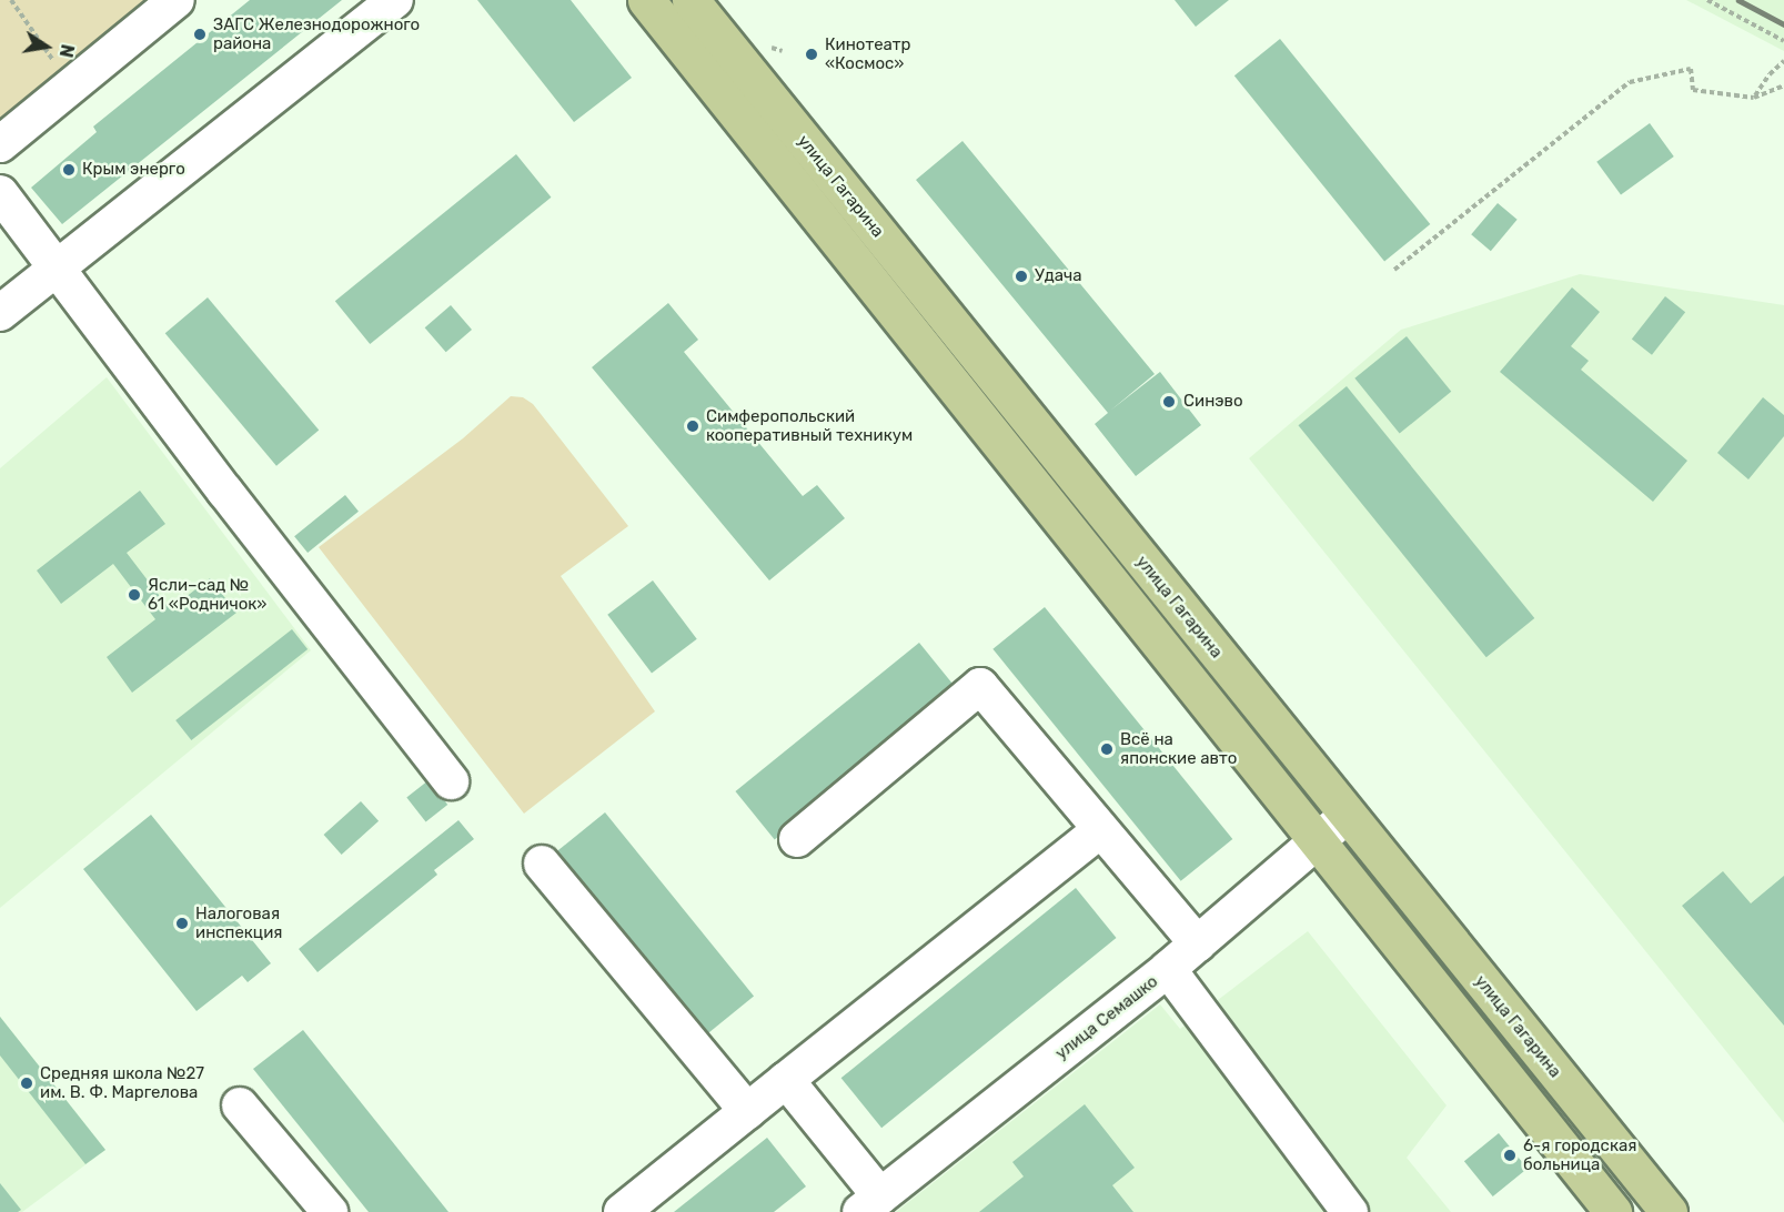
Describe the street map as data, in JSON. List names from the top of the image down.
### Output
{
  "streets": {
    "main road": ["улица Гагарина"],
    "street": ["улица Семашко"]
  },
  "crossings": [
    ["улица Гагарина", "улица Семашко"]
  ],
  "places": [
    "ЗАГС Железнодорожного района",
    "Кинотеатр «Космос»",
    "Крым энерго",
    "Удача",
    "Синэво",
    "Симферопольский кооперативный техникум",
    "Ясли–сад № 61 «Родничок»",
    "Всё на японские авто",
    "Налоговая инспекция",
    "Средняя школа №27 им. В. Ф. Маргелова",
    "6-я городская больница"
  ],
  "north": "right"
}
